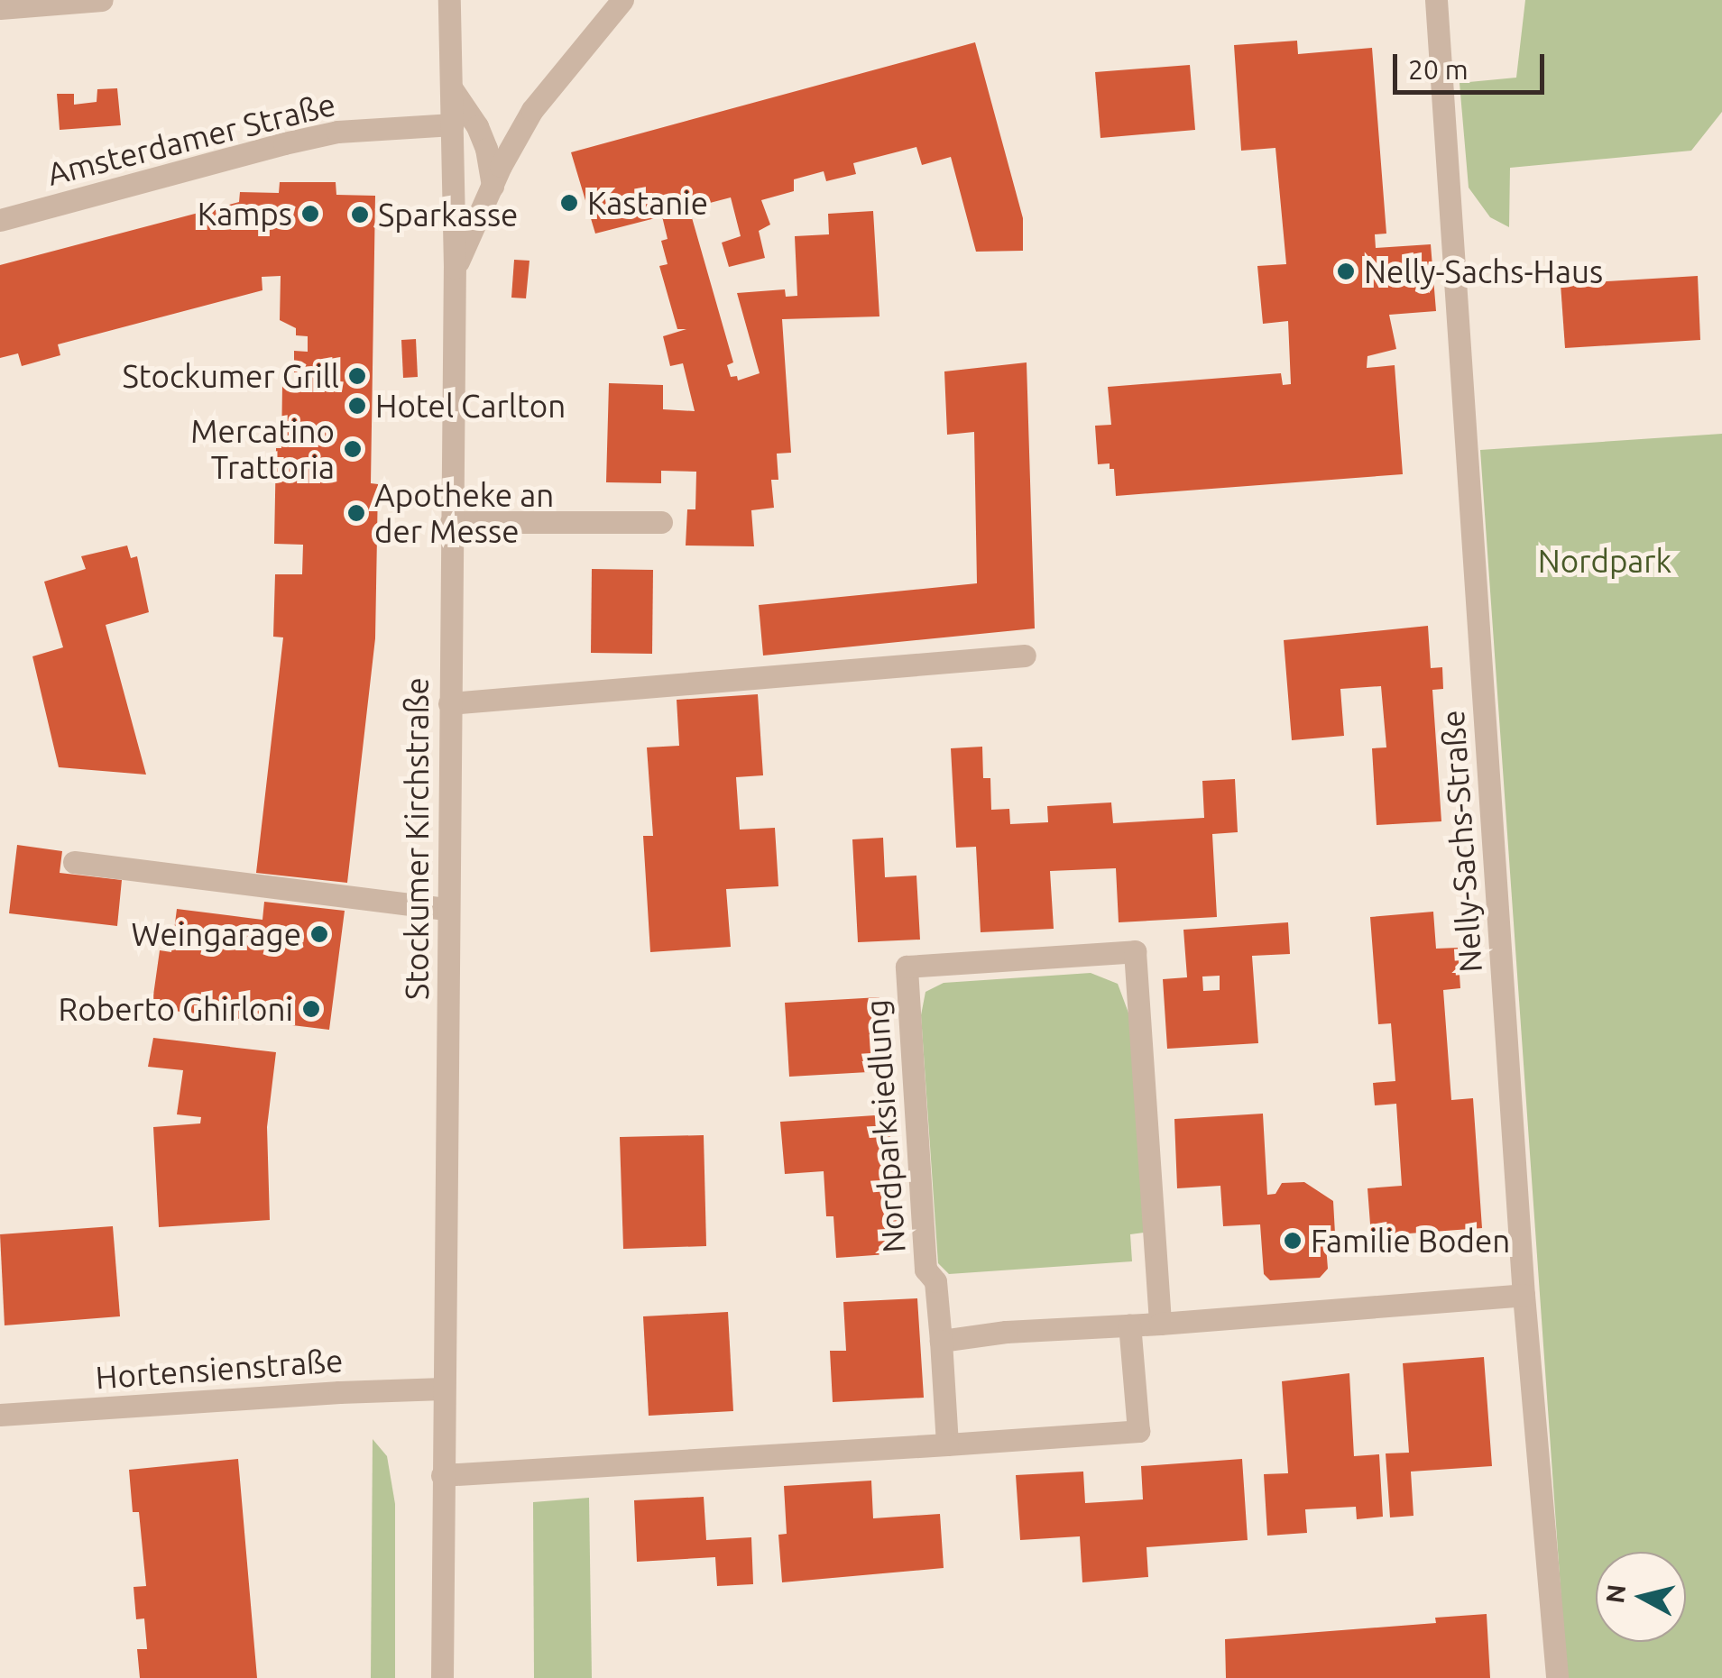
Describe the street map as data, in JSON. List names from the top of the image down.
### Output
{
  "streets": {
    "street": [
      "Amsterdamer Straße",
      "Stockumer Kirchstraße",
      "Nelly-Sachs-Straße",
      "Nordparksiedlung",
      "Hortensienstraße"
    ]
  },
  "crossings": [
    ["Amsterdamer Straße", "Stockumer Kirchstraße"],
    ["Stockumer Kirchstraße", "Hortensienstraße"]
  ],
  "parks": ["Nordpark"],
  "places": [
    "Kastanie",
    "Kamps",
    "Sparkasse",
    "Nelly-Sachs-Haus",
    "Stockumer Grill",
    "Hotel Carlton",
    "Mercatino Trattoria",
    "Apotheke an der Messe",
    "Weingarage",
    "Roberto Ghirloni",
    "Familie Boden"
  ],
  "scale_bar": "20 m",
  "north": "left"
}
